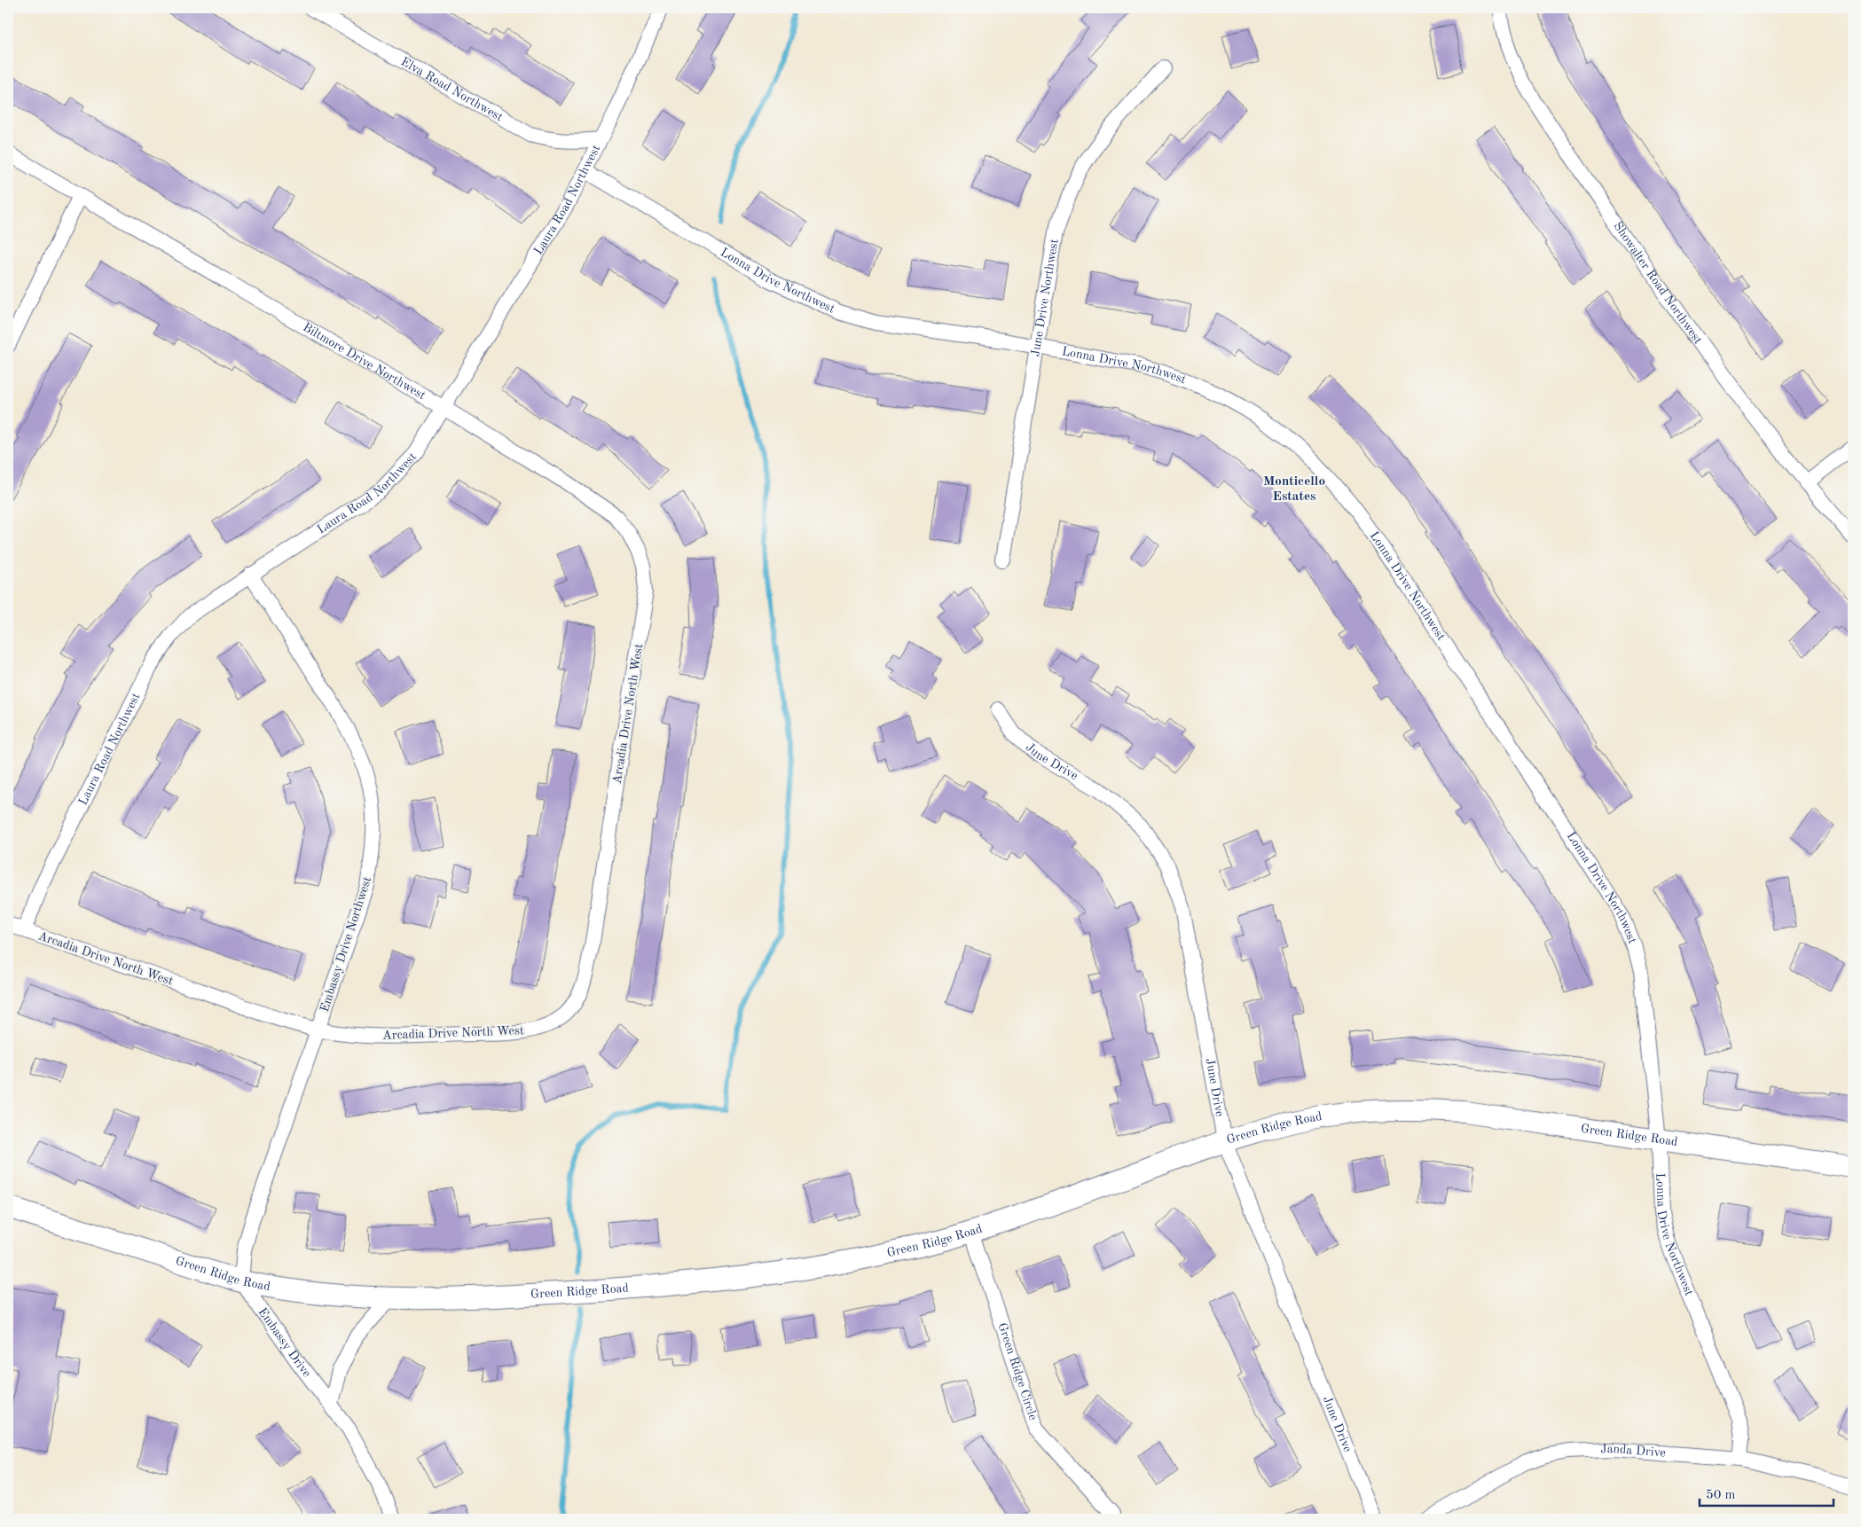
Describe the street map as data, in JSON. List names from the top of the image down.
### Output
{
  "streets": {
    "street": [
      "Elva Road Northwest",
      "Laura Road Northwest",
      "Lonna Drive Northwest",
      "Showalter Road Northwest",
      "June Drive Northwest",
      "Biltmore Drive Northwest",
      "Arcadia Drive North West",
      "June Drive",
      "Embassy Drive Northwest",
      "Green Ridge Road",
      "Embassy Drive",
      "Green Ridge Circle",
      "Janda Drive"
    ]
  },
  "crossings": [
    ["Elva Road Northwest", "Laura Road Northwest"],
    ["Laura Road Northwest", "Lonna Drive Northwest"],
    ["Laura Road Northwest", "Biltmore Drive Northwest"],
    ["Laura Road Northwest", "Arcadia Drive North West"],
    ["Laura Road Northwest", "Embassy Drive Northwest"],
    ["Lonna Drive Northwest", "June Drive Northwest"],
    ["Lonna Drive Northwest", "Green Ridge Road"],
    ["Lonna Drive Northwest", "Janda Drive"],
    ["Biltmore Drive Northwest", "Arcadia Drive North West"],
    ["Arcadia Drive North West", "Embassy Drive Northwest"],
    ["June Drive", "Green Ridge Road"],
    ["Embassy Drive Northwest", "Green Ridge Road"],
    ["Embassy Drive Northwest", "Embassy Drive"],
    ["Green Ridge Road", "Embassy Drive"],
    ["Green Ridge Road", "Green Ridge Circle"]
  ],
  "districts": ["Monticello Estates"],
  "scale_bar": "50 m"
}
